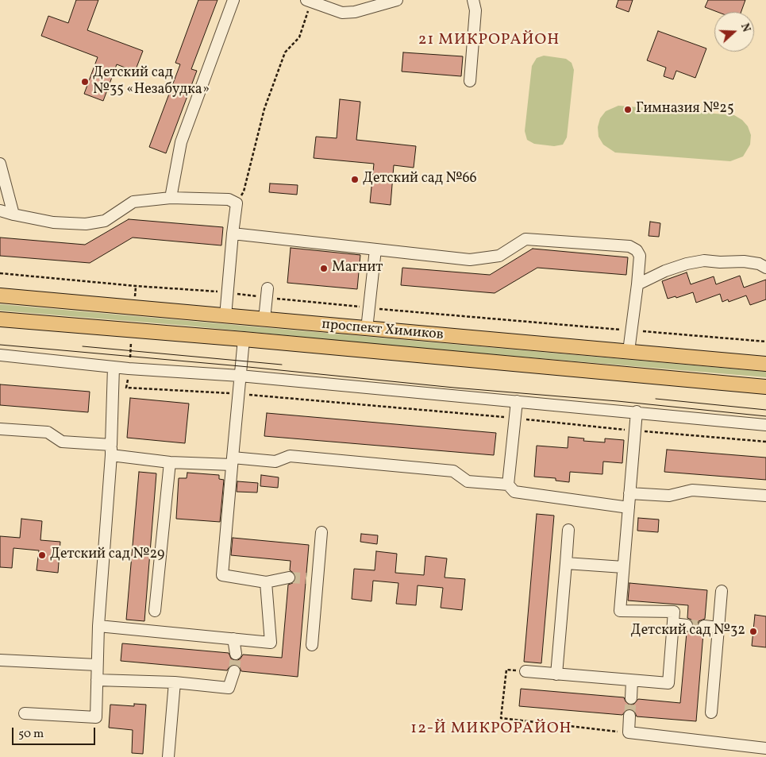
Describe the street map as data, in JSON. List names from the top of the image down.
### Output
{
  "streets": {
    "main road": ["проспект Химиков"]
  },
  "districts": ["21 МИКРОРАЙОН", "12-Й МИКРОРАЙОН"],
  "places": [
    "Детский сад №35 «Незабудка»",
    "Гимназия №25",
    "Детский сад №66",
    "Магнит",
    "Детский сад №29",
    "Детский сад №32"
  ],
  "scale_bar": "50 m",
  "north": "right"
}
